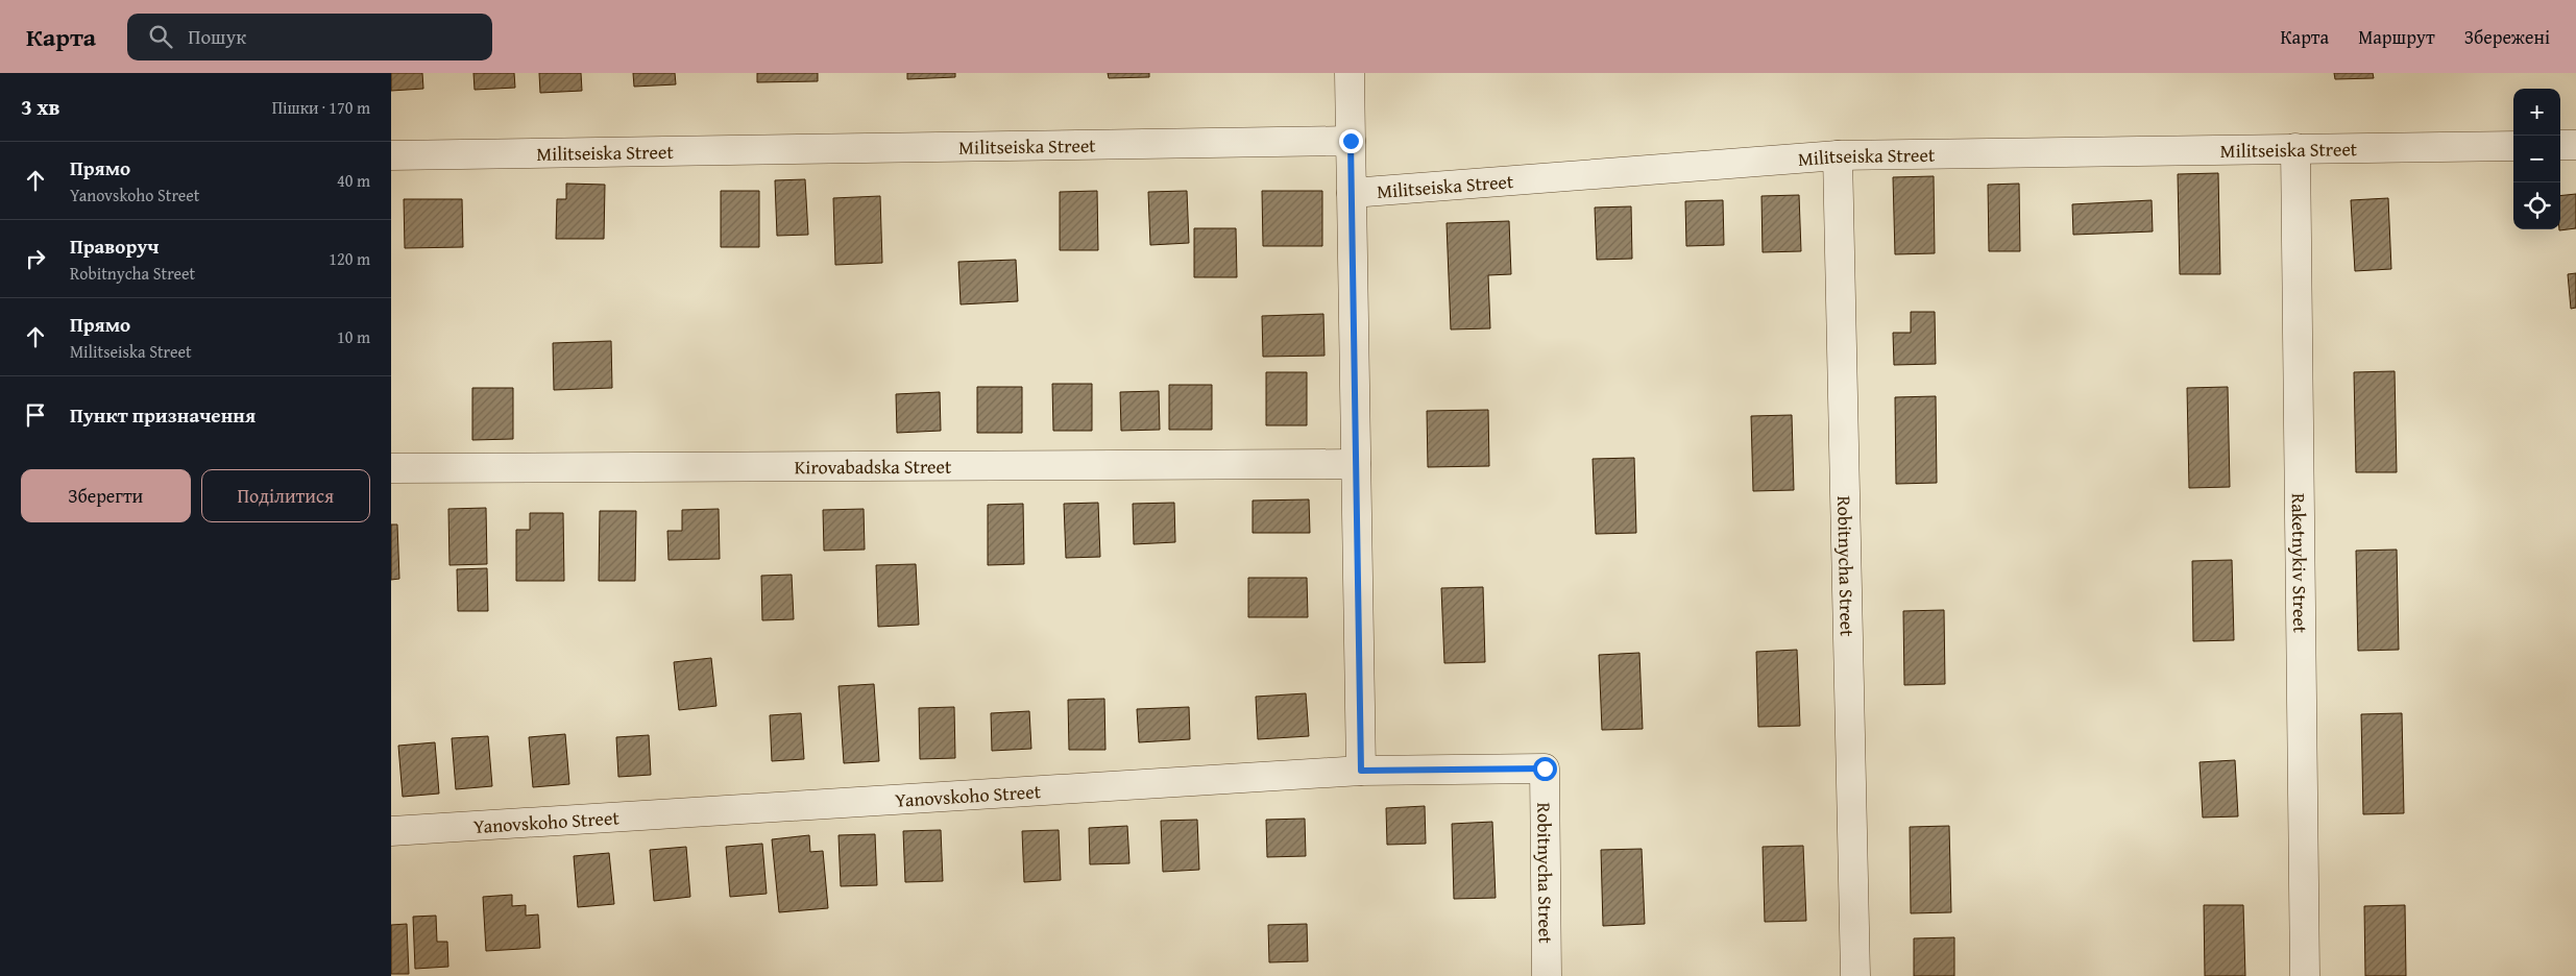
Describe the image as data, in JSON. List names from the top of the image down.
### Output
{
  "streets": {
    "street": [
      "Militseiska Street",
      "Kirovabadska Street",
      "Raketnykiv Street",
      "Robitnycha Street",
      "Yanovskoho Street"
    ]
  },
  "crossings": [
    ["Militseiska Street", "Raketnykiv Street"],
    ["Militseiska Street", "Robitnycha Street"],
    ["Robitnycha Street", "Yanovskoho Street"]
  ],
  "page": {
    "header": "Карта",
    "search": "Пошук",
    "nav": ["Карта", "Маршрут", "Збережені"],
    "heading": ["3 хв", "Пішки · 170 m"],
    "map_buttons": ["+", "−"],
    "list": [
      ["Прямо", "Yanovskoho Street", "40 m"],
      ["Праворуч", "Robitnycha Street", "120 m"],
      ["Прямо", "Militseiska Street", "10 m"],
      "Пункт призначення"
    ],
    "buttons": ["Зберегти", "Поділитися"]
  }
}
